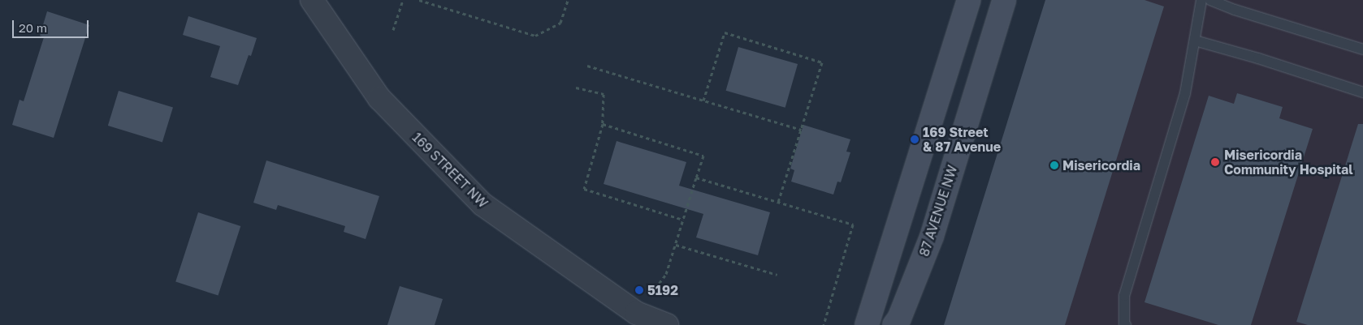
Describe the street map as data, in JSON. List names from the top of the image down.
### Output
{
  "streets": {
    "main road": ["87 AVENUE NW"],
    "street": ["169 STREET NW"]
  },
  "places": [
    "169 Street & 87 Avenue",
    "Misericordia Community Hospital",
    "Misericordia",
    "5192"
  ],
  "scale_bar": "20 m"
}
